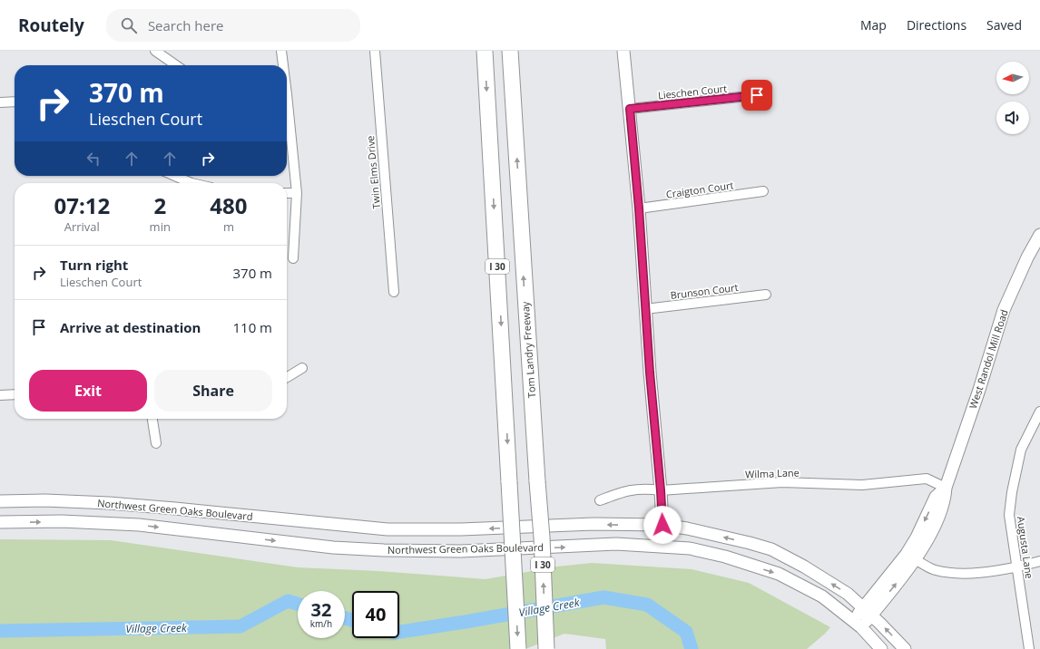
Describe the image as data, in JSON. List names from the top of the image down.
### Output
{
  "streets": {
    "highway": ["I 30", "Tom Landry Freeway"],
    "main road": ["West Randol Mill Road", "Northwest Green Oaks Boulevard"],
    "street": [
      "Lieschen Court",
      "Twin Elms Drive",
      "Craigton Court",
      "Brunson Court",
      "Wilma Lane",
      "Augusta Lane"
    ]
  },
  "crossings": [
    ["West Randol Mill Road", "Wilma Lane"],
    ["West Randol Mill Road", "Northwest Green Oaks Boulevard"]
  ],
  "water": ["Village Creek"],
  "north": "left",
  "page": {
    "header": "Routely",
    "search": "Search here",
    "nav": ["Map", "Directions", "Saved"],
    "turn": ["370 m", "Lieschen Court"],
    "eta": [
      "07:12",
      "Arrival",
      "2",
      "min",
      "480",
      "m"
    ],
    "list": [
      {
        "name": "Turn right",
        "note": "Lieschen Court",
        "value": "370 m"
      },
      {
        "name": "Arrive at destination",
        "value": "110 m"
      }
    ],
    "buttons": ["Exit", "Share"],
    "speed": "32 km/h",
    "limit": "40"
  }
}
